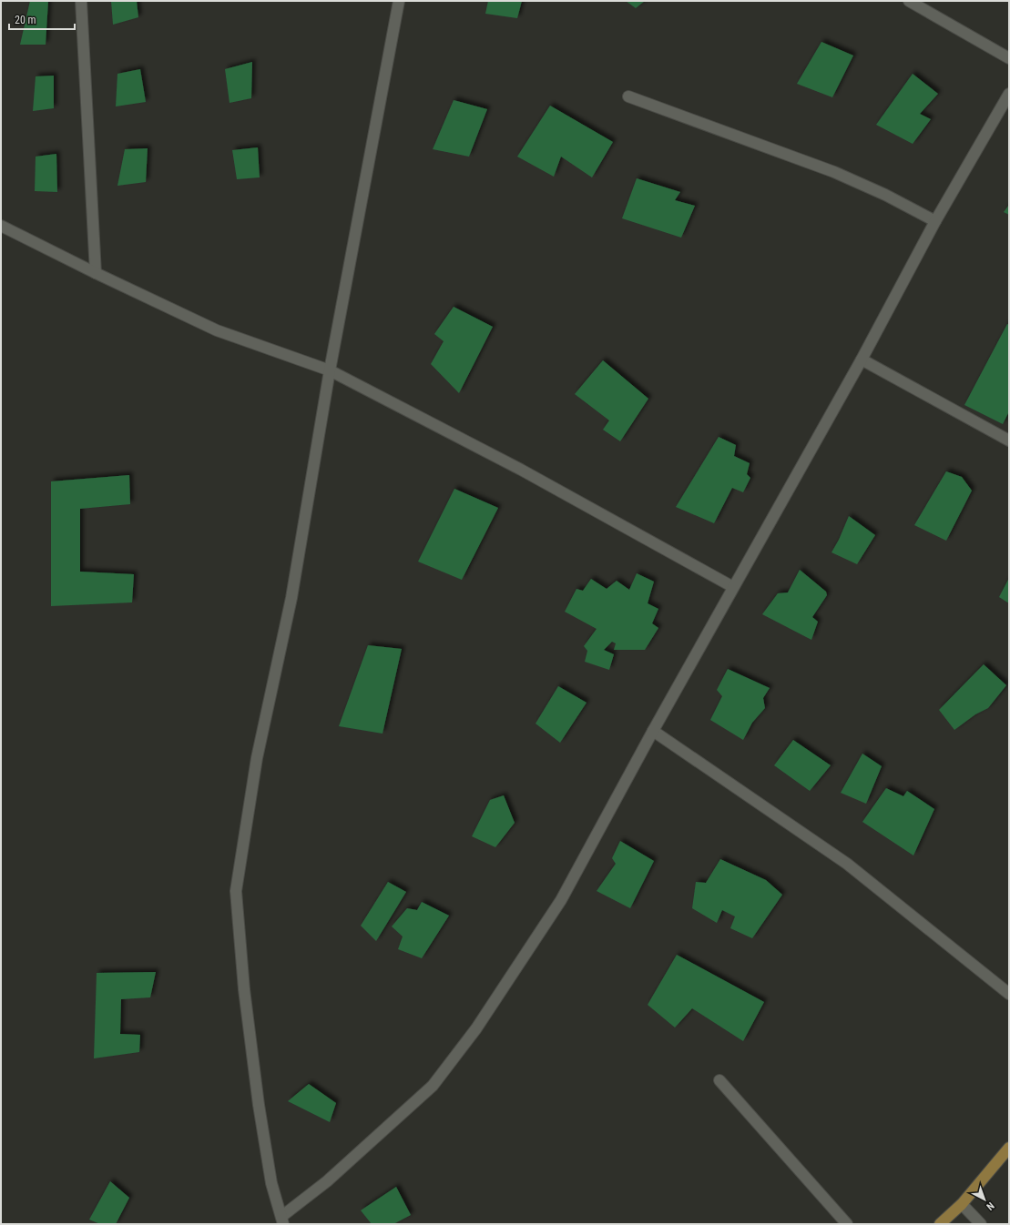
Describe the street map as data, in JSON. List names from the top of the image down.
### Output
{
  "scale_bar": "20 m",
  "north": "bottom right"
}
